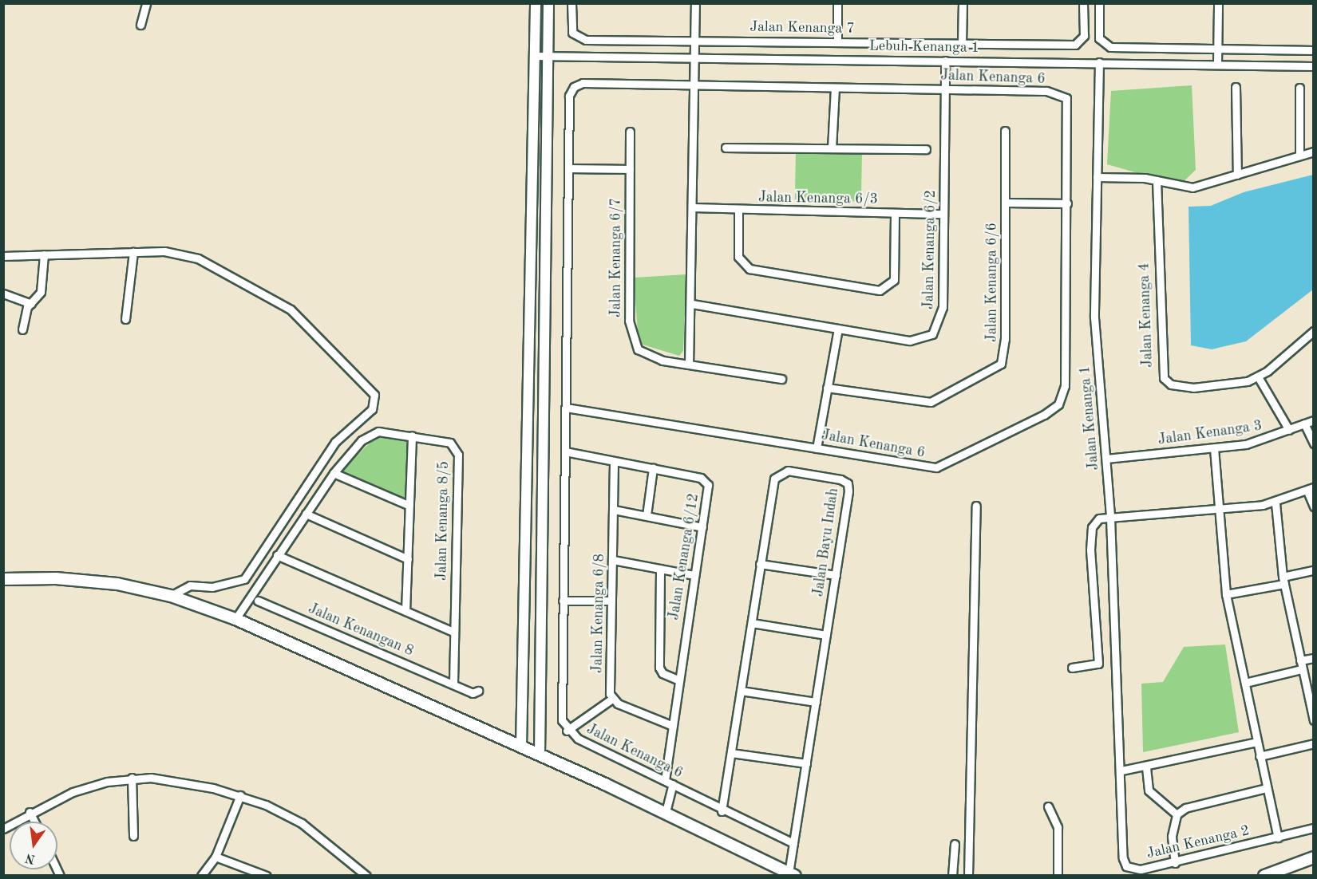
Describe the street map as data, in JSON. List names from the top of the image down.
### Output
{
  "streets": {
    "street": [
      "Jalan Kenanga 7",
      "Lebuh Kenanga 1",
      "Jalan Kenanga 6",
      "Jalan Kenanga 6/3",
      "Jalan Kenanga 6/2",
      "Jalan Kenanga 6/7",
      "Jalan Kenanga 6/6",
      "Jalan Kenanga 4",
      "Jalan Kenanga 1",
      "Jalan Kenanga 3",
      "Jalan Kenanga 8/5",
      "Jalan Bayu Indah",
      "Jalan Kenanga 6/12",
      "Jalan Kenanga 6/8",
      "Jalan Kenangan 8",
      "Jalan Kenanga 2"
    ]
  },
  "crossings": [
    ["Lebuh Kenanga 1", "Jalan Kenanga 6/2"],
    ["Lebuh Kenanga 1", "Jalan Kenanga 1"],
    ["Jalan Kenanga 6", "Jalan Kenanga 6/2"],
    ["Jalan Kenanga 6", "Jalan Bayu Indah"],
    ["Jalan Kenanga 6", "Jalan Kenanga 6/12"],
    ["Jalan Kenanga 6/3", "Jalan Kenanga 6/2"],
    ["Jalan Kenanga 1", "Jalan Kenanga 3"],
    ["Jalan Kenanga 1", "Jalan Kenanga 2"],
    ["Jalan Kenanga 8/5", "Jalan Kenangan 8"],
    ["Jalan Kenanga 6/12", "Jalan Kenanga 6/8"]
  ],
  "north": "bottom"
}
